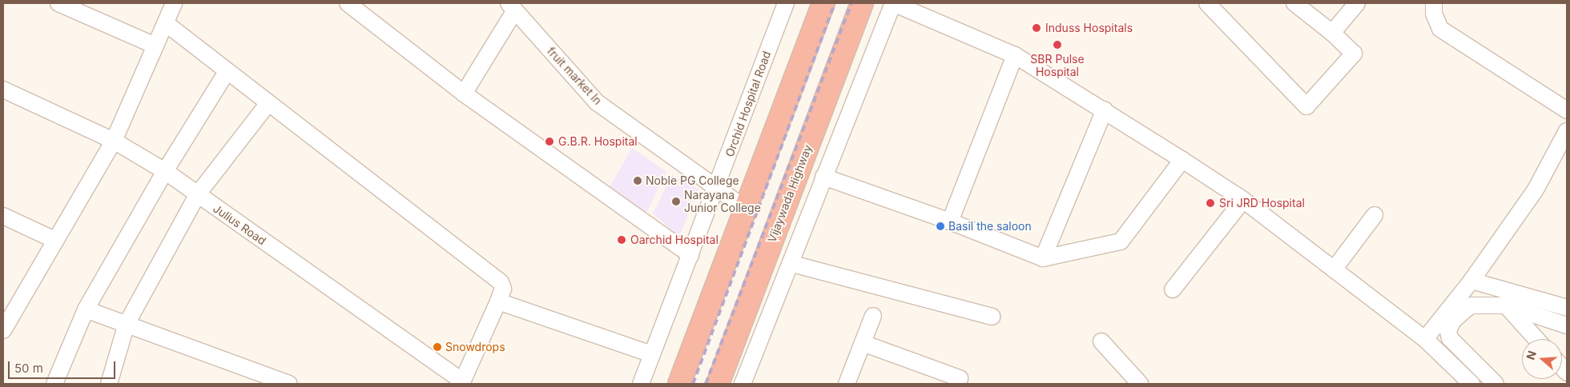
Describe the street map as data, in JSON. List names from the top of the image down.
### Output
{
  "streets": {
    "highway": ["Vijaywada Highway"],
    "street": ["fruit market ln", "Orchid Hospital Road", "Julius Road"]
  },
  "crossings": [
    ["fruit market ln", "Orchid Hospital Road"]
  ],
  "places": [
    "Induss Hospitals",
    "SBR Pulse Hospital",
    "G.B.R. Hospital",
    "Noble PG College",
    "Narayana Junior College",
    "Sri JRD Hospital",
    "Basil the saloon",
    "Oarchid Hospital",
    "Snowdrops"
  ],
  "scale_bar": "50 m",
  "north": "left"
}
